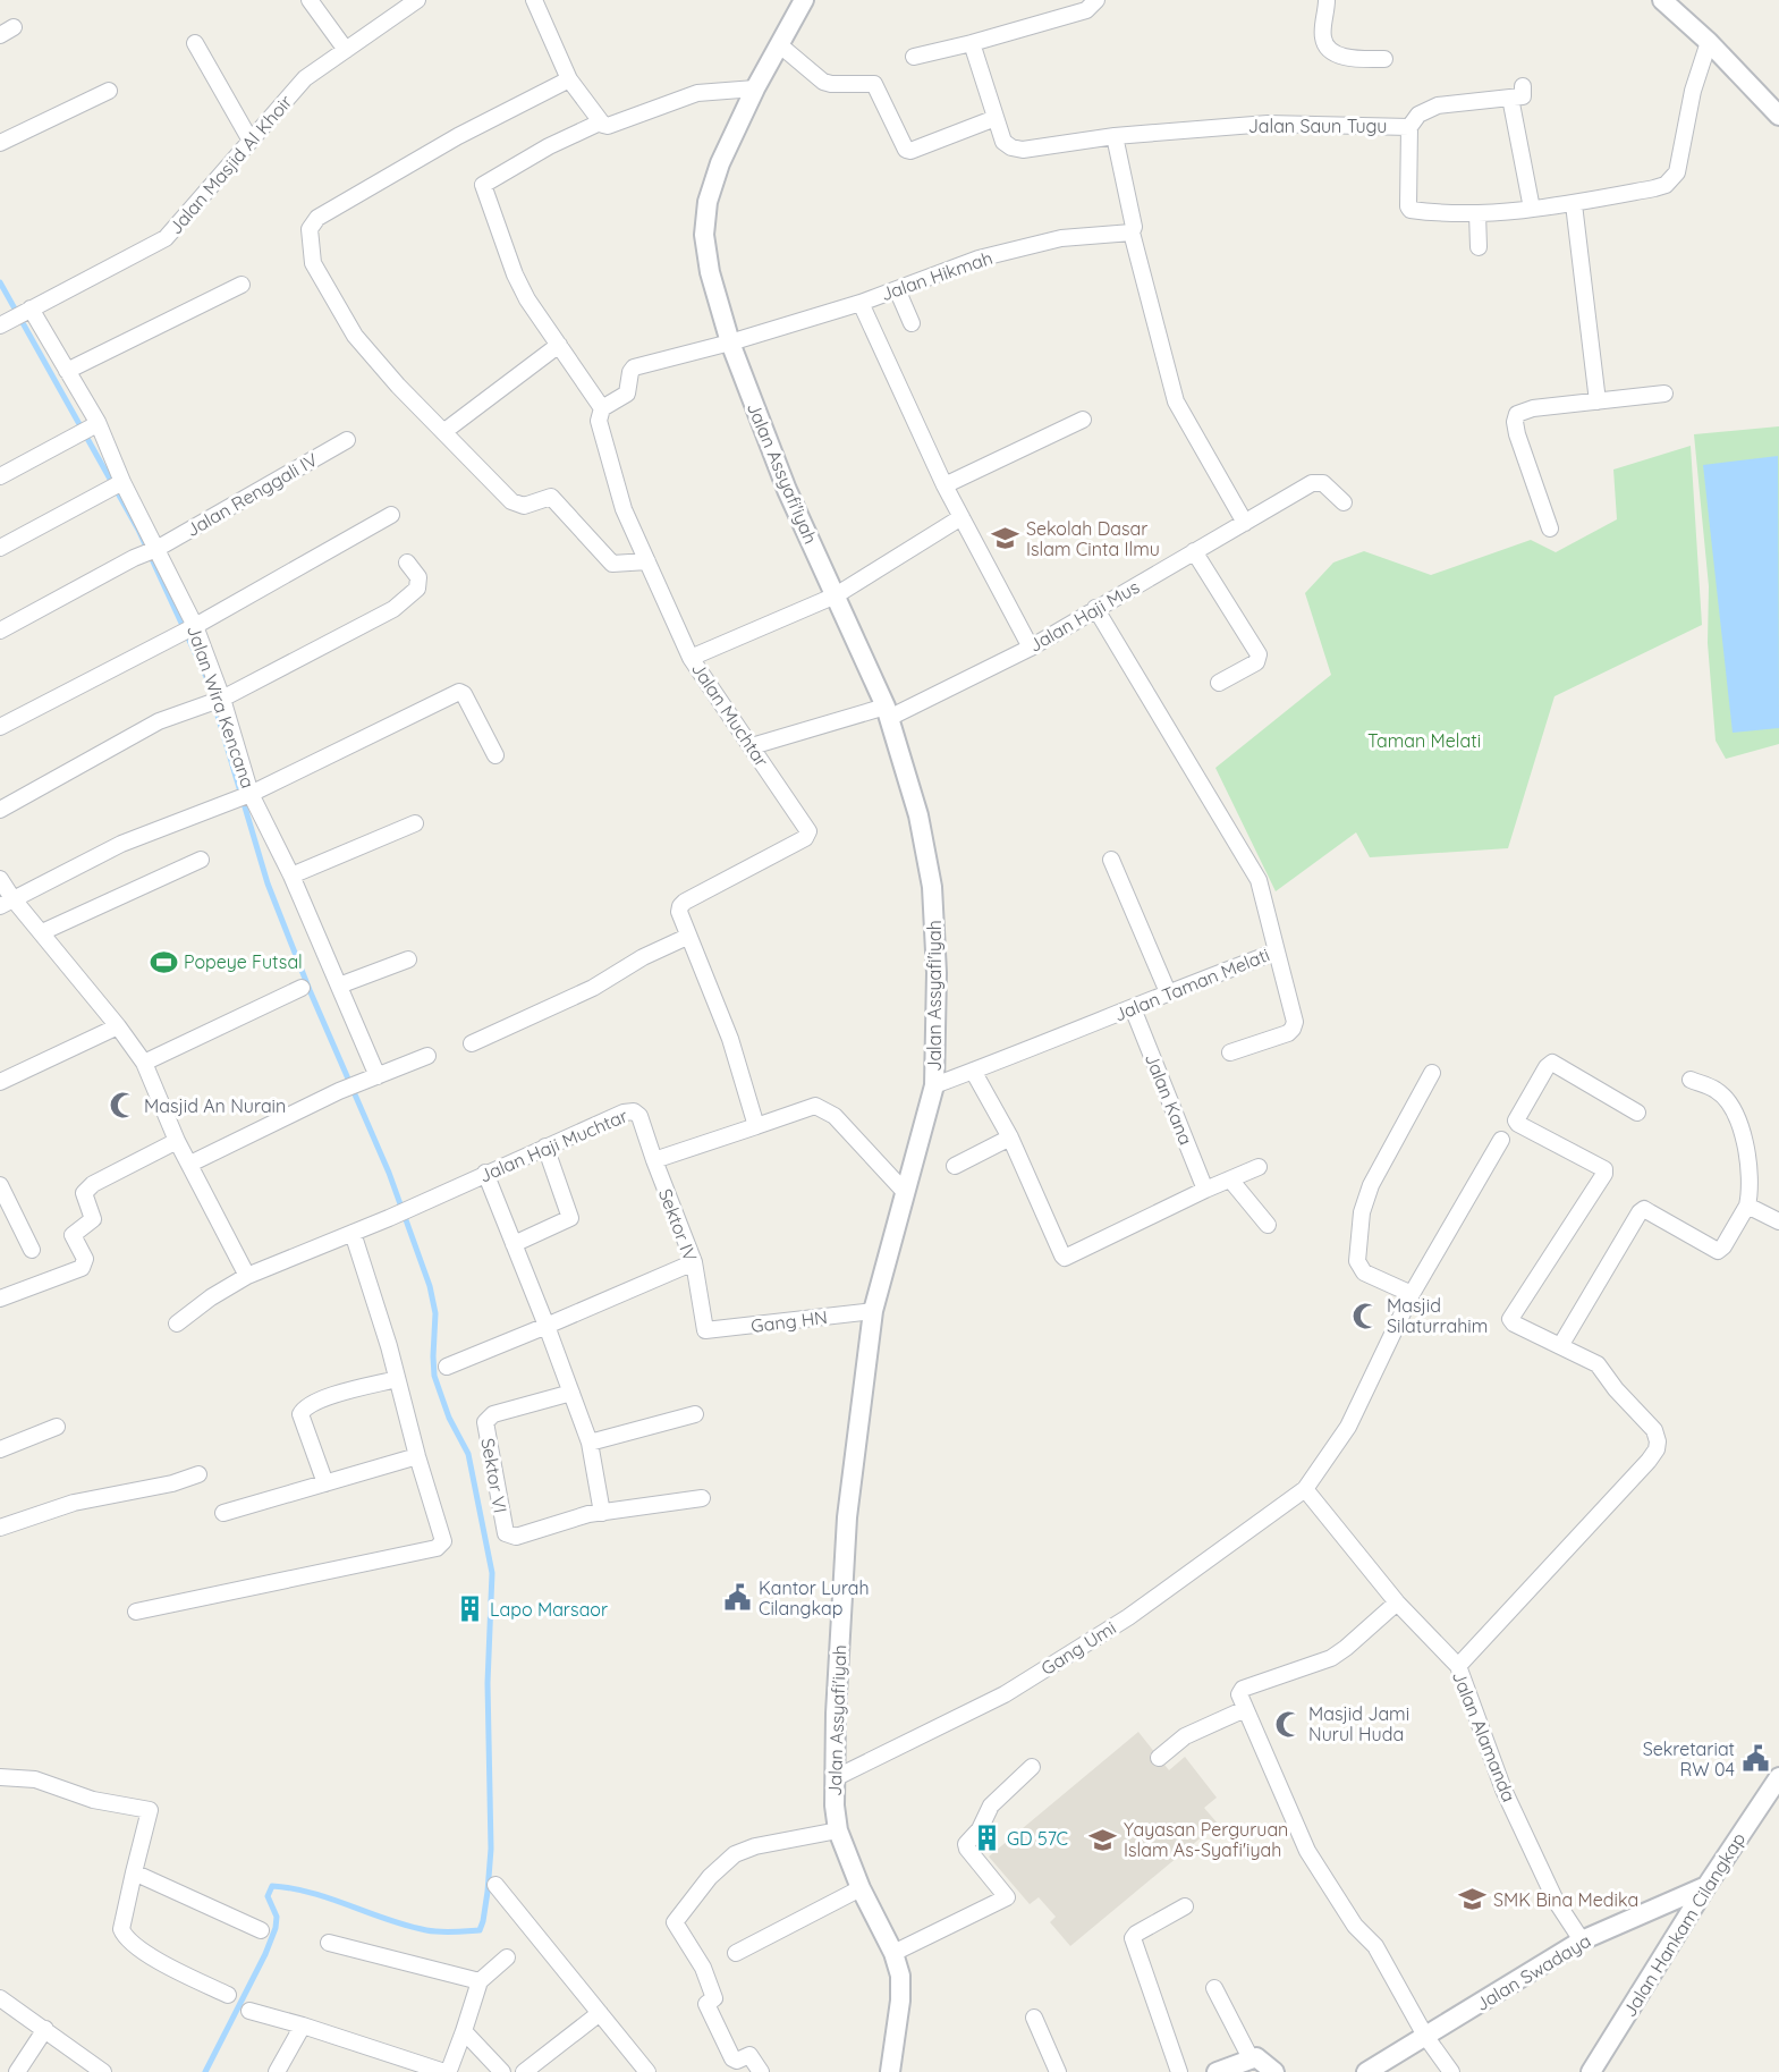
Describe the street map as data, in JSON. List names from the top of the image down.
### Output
{
  "streets": {
    "street": [
      "Jalan Saun Tugu",
      "Jalan Masjid Al Khoir",
      "Jalan Hikmah",
      "Jalan Assyafi'iyah",
      "Jalan Renggali IV",
      "Jalan Haji Mus",
      "Jalan Wira Kencana",
      "Jalan Muchtar",
      "Jalan Taman Melati",
      "Jalan Kana",
      "Jalan Haji Muchtar",
      "Sektor IV",
      "Gang HN",
      "Sektor VI",
      "Gang Umi",
      "Jalan Alamanda",
      "Jalan Hankam Cilangkap",
      "Jalan Swadaya"
    ]
  },
  "crossings": [
    ["Jalan Masjid Al Khoir", "Jalan Wira Kencana"],
    ["Jalan Hikmah", "Jalan Assyafi'iyah"],
    ["Jalan Hikmah", "Jalan Muchtar"],
    ["Jalan Assyafi'iyah", "Jalan Haji Mus"],
    ["Jalan Assyafi'iyah", "Jalan Taman Melati"],
    ["Jalan Assyafi'iyah", "Gang HN"],
    ["Jalan Assyafi'iyah", "Gang Umi"],
    ["Jalan Renggali IV", "Jalan Wira Kencana"],
    ["Jalan Haji Mus", "Jalan Muchtar"],
    ["Jalan Haji Mus", "Jalan Taman Melati"],
    ["Jalan Taman Melati", "Jalan Kana"],
    ["Jalan Haji Muchtar", "Sektor IV"],
    ["Sektor IV", "Gang HN"],
    ["Gang Umi", "Jalan Alamanda"],
    ["Jalan Alamanda", "Jalan Swadaya"],
    ["Jalan Hankam Cilangkap", "Jalan Swadaya"]
  ],
  "parks": ["Taman Melati"],
  "places": {
    "school or university": ["Sekolah Dasar Islam Cinta Ilmu", "Yayasan Perguruan Islam As-Syafi'iyah", "SMK Bina Medika"],
    "sports": ["Popeye Futsal"],
    "mosque": ["Masjid An Nurain", "Masjid Silaturrahim", "Masjid Jami Nurul Huda"],
    "public building": ["Kantor Lurah Cilangkap", "Sekretariat RW 04"],
    "building": ["Lapo Marsaor", "GD 57C"]
  }
}
